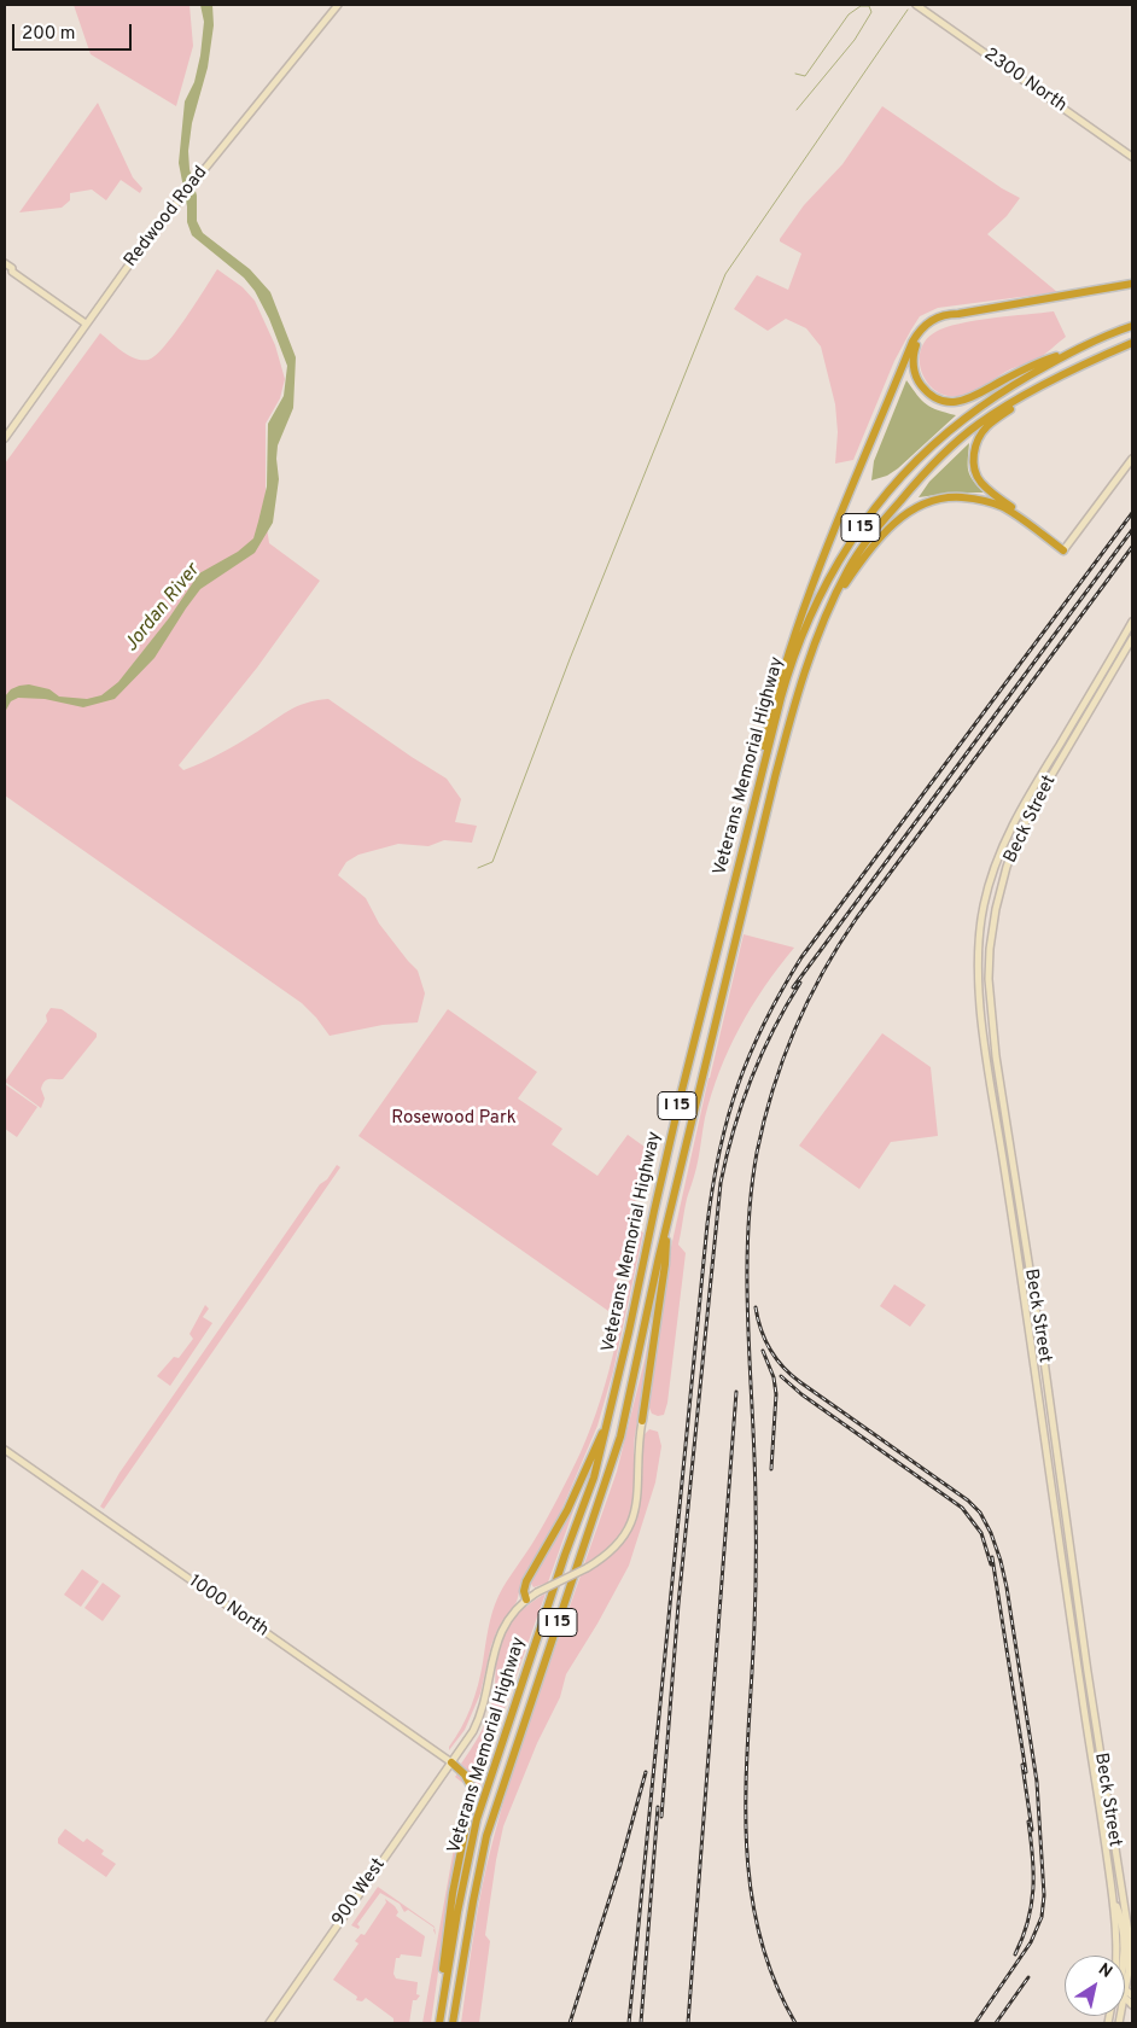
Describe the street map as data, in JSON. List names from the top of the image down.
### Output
{
  "streets": {
    "highway": ["I 15", "Veterans Memorial Highway"],
    "main road": [
      "2300 North",
      "Redwood Road",
      "Beck Street",
      "1000 North",
      "900 West"
    ]
  },
  "crossings": [
    ["1000 North", "900 West"]
  ],
  "water": ["Jordan River"],
  "parks": ["Rosewood Park"],
  "scale_bar": "200 m",
  "north": "top right"
}
